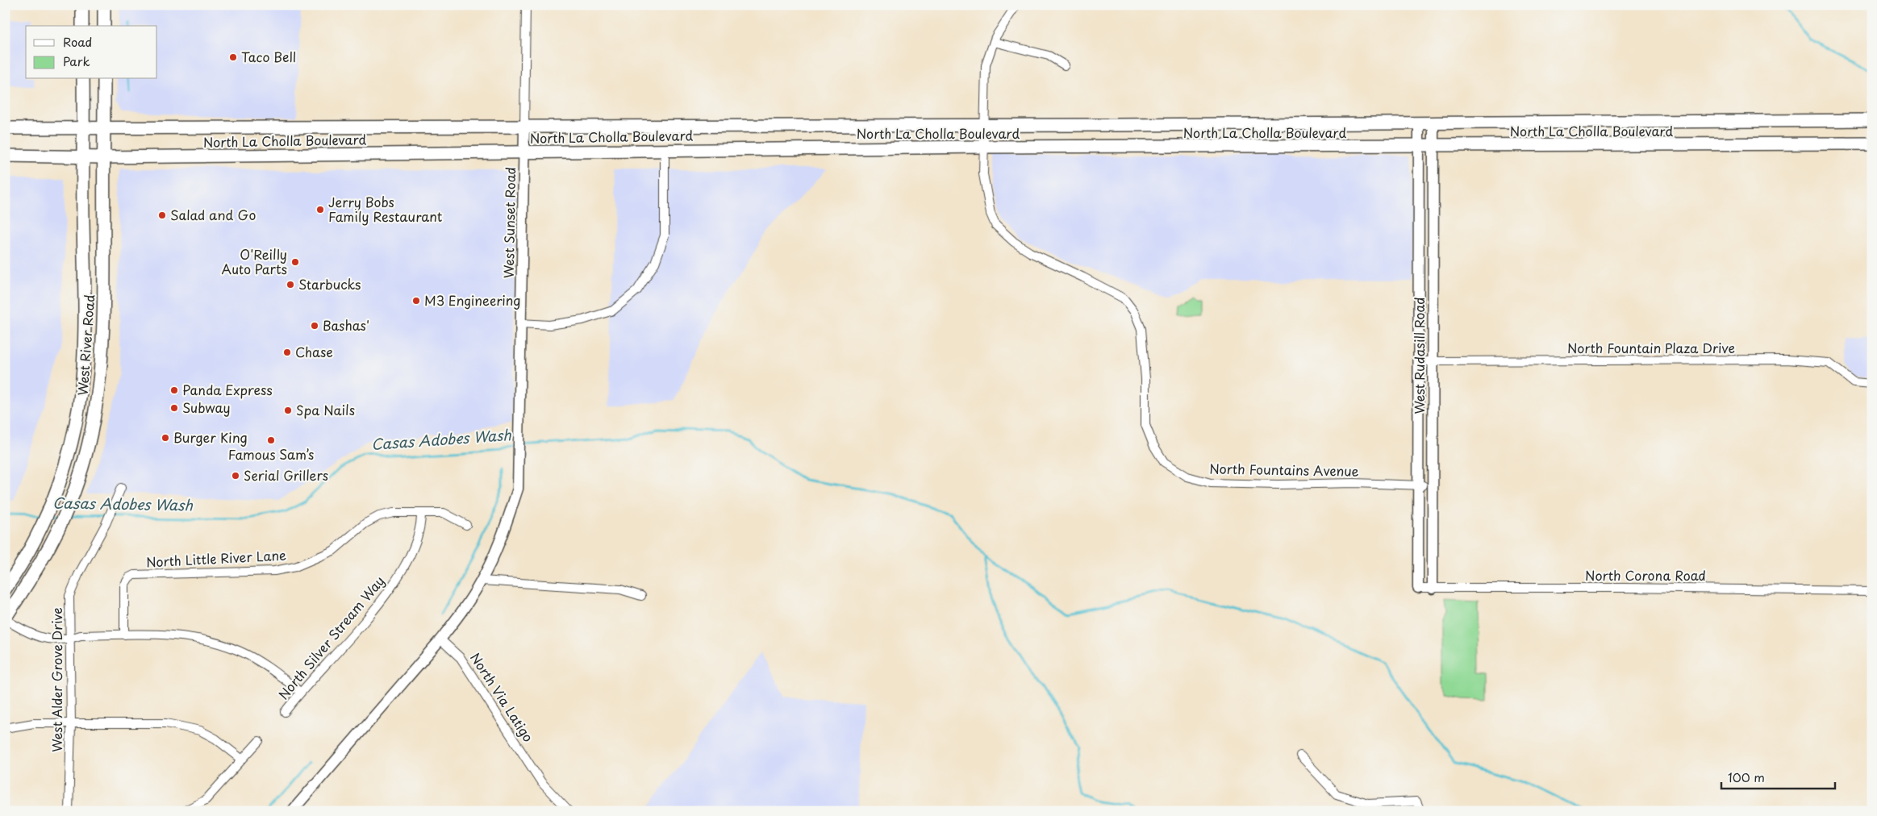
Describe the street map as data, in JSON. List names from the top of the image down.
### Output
{
  "streets": {
    "main road": ["North La Cholla Boulevard", "West River Road"],
    "street": [
      "West Sunset Road",
      "North Fountain Plaza Drive",
      "West Rudasill Road",
      "North Fountains Avenue",
      "North Little River Lane",
      "North Corona Road",
      "North Silver Stream Way",
      "West Alder Grove Drive",
      "North Via Latigo"
    ]
  },
  "crossings": [
    ["North La Cholla Boulevard", "West Sunset Road"],
    ["North La Cholla Boulevard", "West River Road"],
    ["North La Cholla Boulevard", "West Rudasill Road"],
    ["North La Cholla Boulevard", "North Fountains Avenue"],
    ["North Fountain Plaza Drive", "West Rudasill Road"],
    ["West Rudasill Road", "North Fountains Avenue"],
    ["West Rudasill Road", "North Corona Road"],
    ["North Little River Lane", "North Silver Stream Way"]
  ],
  "water": ["Casas Adobes Wash"],
  "places": [
    "Taco Bell",
    "Jerry Bobs Family Restaurant",
    "Salad and Go",
    "O'Reilly Auto Parts",
    "Starbucks",
    "M3 Engineering",
    "Bashas'",
    "Chase",
    "Panda Express",
    "Subway",
    "Spa Nails",
    "Burger King",
    "Famous Sam’s",
    "Serial Grillers"
  ],
  "legend": ["Road", "Park"],
  "scale_bar": "100 m"
}
